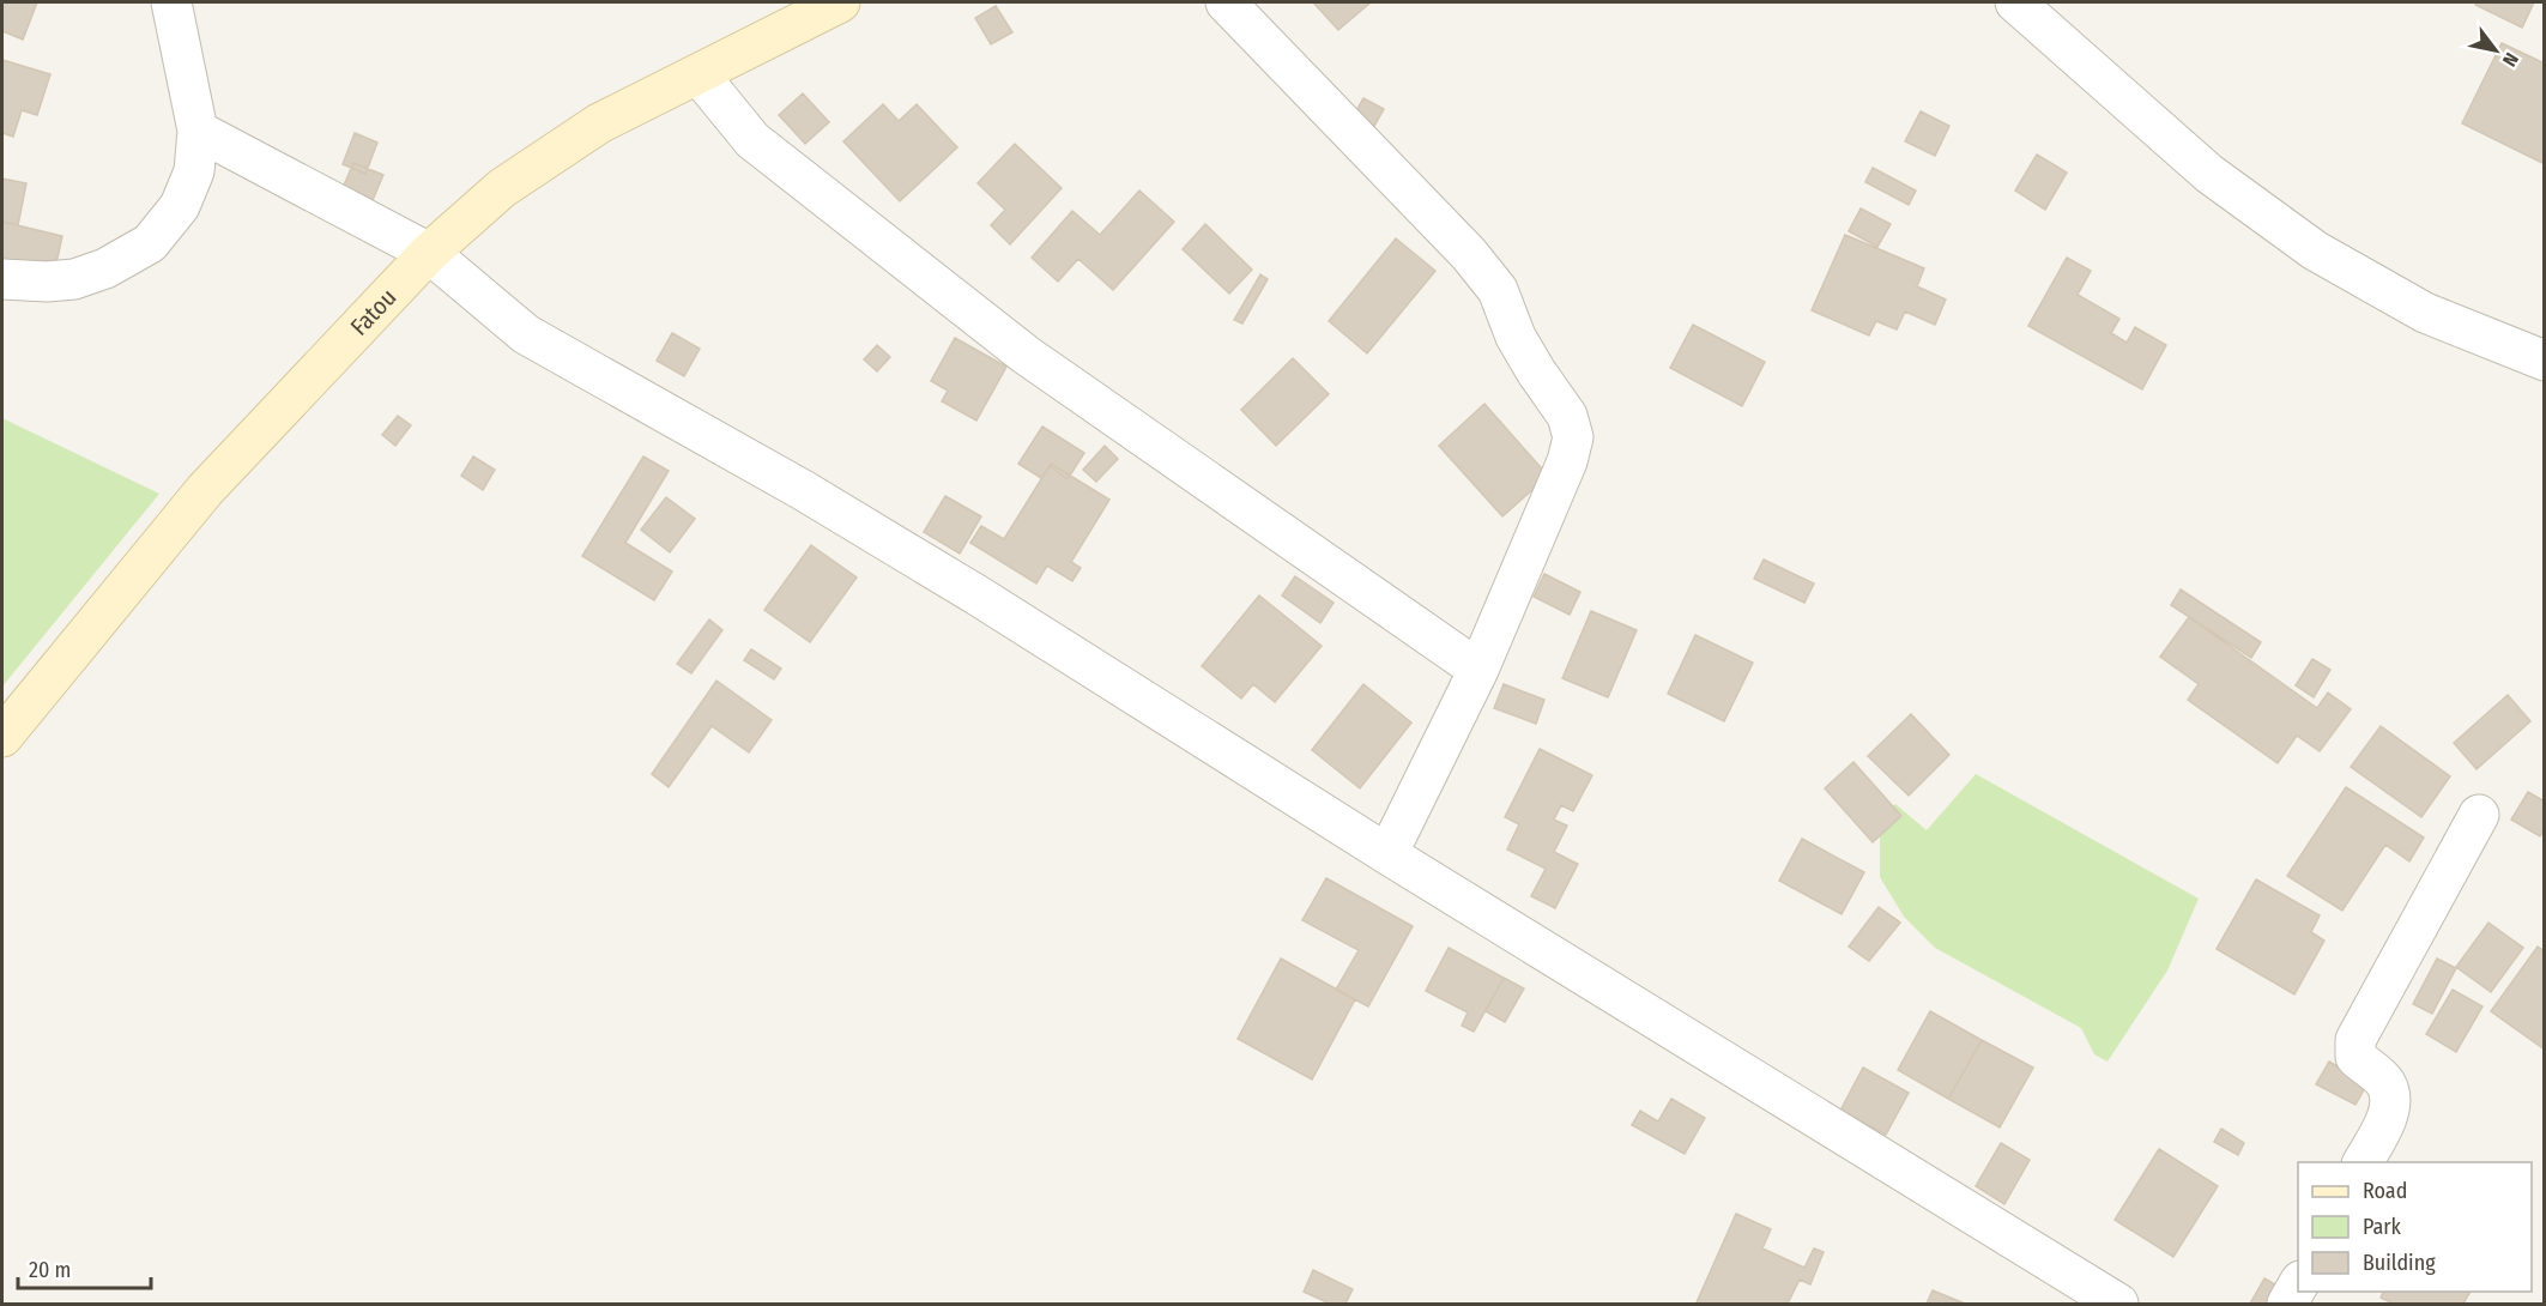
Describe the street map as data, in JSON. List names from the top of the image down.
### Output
{
  "streets": {
    "street": ["Fatou"]
  },
  "legend": ["Road", "Park", "Building"],
  "scale_bar": "20 m",
  "north": "bottom right"
}
